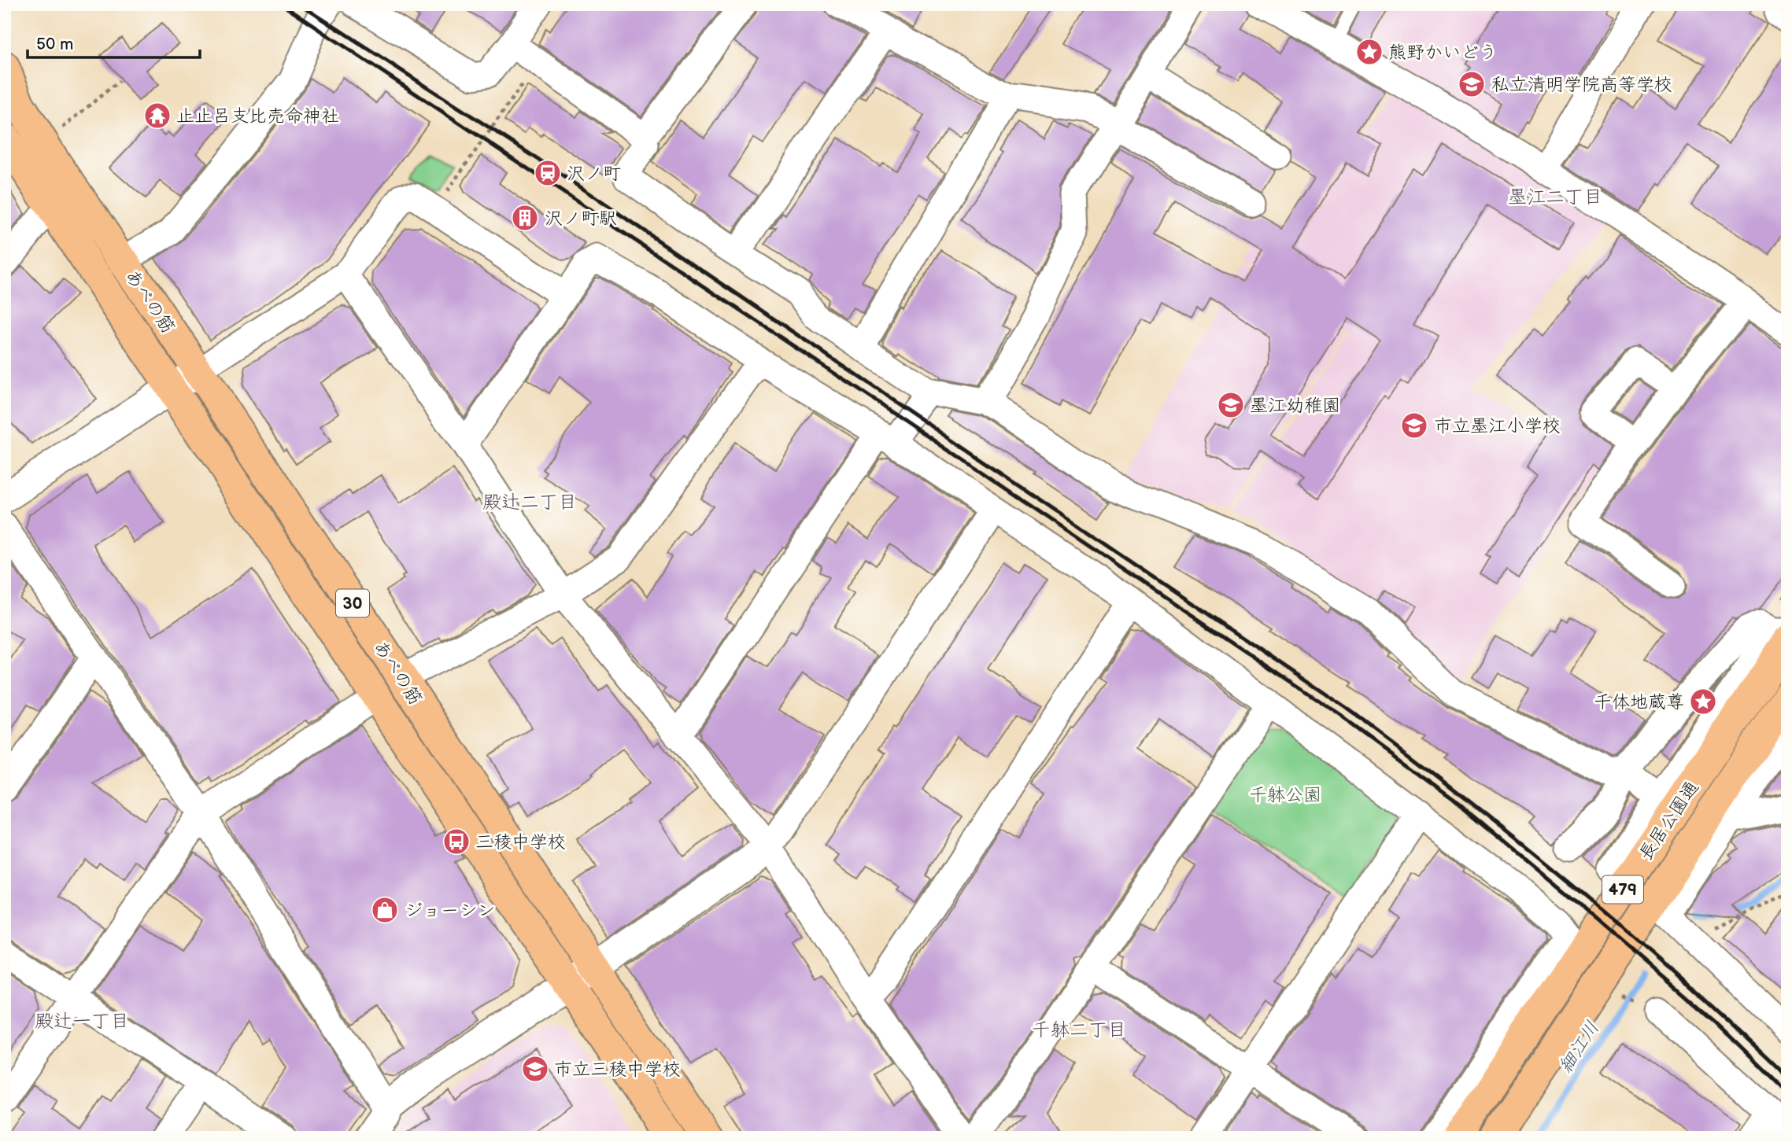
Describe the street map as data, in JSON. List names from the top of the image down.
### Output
{
  "streets": {
    "main road": [
      "あべの筋",
      "30",
      "長居公園通",
      "479"
    ]
  },
  "districts": [
    "墨江二丁目",
    "殿辻二丁目",
    "殿辻一丁目",
    "千躰二丁目"
  ],
  "water": ["細江川"],
  "parks": ["千躰公園"],
  "places": {
    "place": ["熊野かいどう", "千体地蔵尊"],
    "school or university": [
      "私立清明学院高等学校",
      "墨江幼稚園",
      "市立墨江小学校",
      "市立三稜中学校"
    ],
    "temple": ["止止呂支比売命神社"],
    "station": ["沢ノ町"],
    "building": ["沢ノ町駅"],
    "bus stop": ["三稜中学校"],
    "shop": ["ジョーシン"]
  },
  "scale_bar": "50 m"
}
